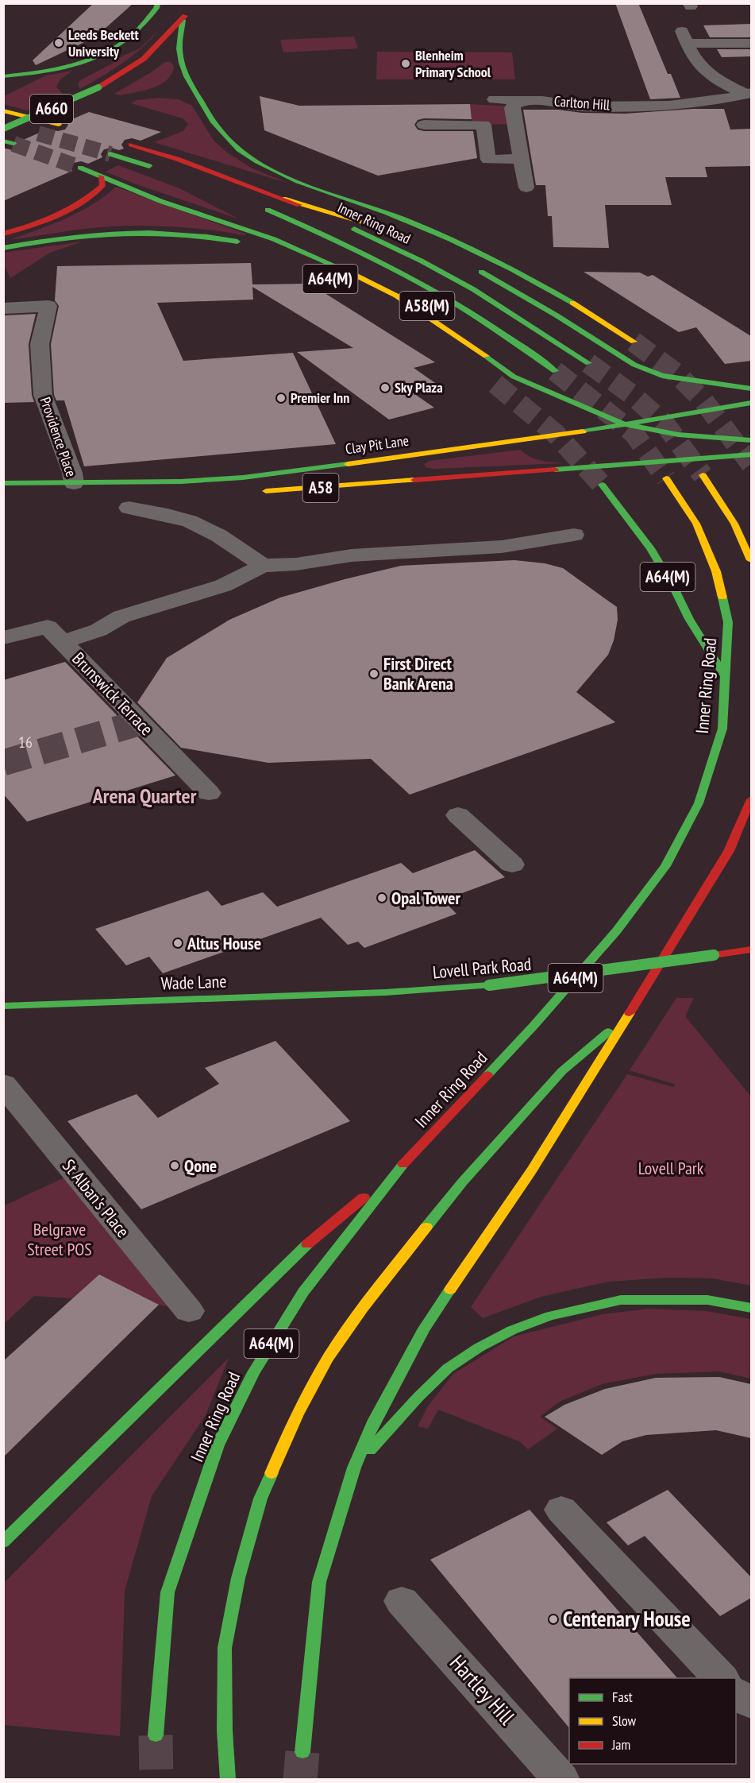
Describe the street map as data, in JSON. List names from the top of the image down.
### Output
{
  "streets": {
    "main road": [
      "A660",
      "Inner Ring Road",
      "A64(M)",
      "A58(M)",
      "Clay Pit Lane",
      "A58",
      "Lovell Park Road",
      "Wade Lane"
    ],
    "street": [
      "Carlton Hill",
      "Providence Place",
      "Brunswick Terrace",
      "St Alban's Place",
      "Hartley Hill"
    ]
  },
  "crossings": [
    ["Inner Ring Road", "A64(M)"],
    ["Inner Ring Road", "A58(M)"],
    ["A58(M)", "Clay Pit Lane"],
    ["A58(M)", "A58"],
    ["Providence Place", "Clay Pit Lane"],
    ["Clay Pit Lane", "A58"],
    ["Lovell Park Road", "Wade Lane"]
  ],
  "districts": ["Arena Quarter"],
  "parks": ["Lovell Park", "Belgrave Street POS"],
  "places": [
    "Leeds Beckett University",
    "Blenheim Primary School",
    "Sky Plaza",
    "Premier Inn",
    "First Direct Bank Arena",
    "Opal Tower",
    "Altus House",
    "Qone",
    "Centenary House"
  ],
  "house_numbers": ["16"],
  "legend": ["Fast", "Slow", "Jam"]
}
